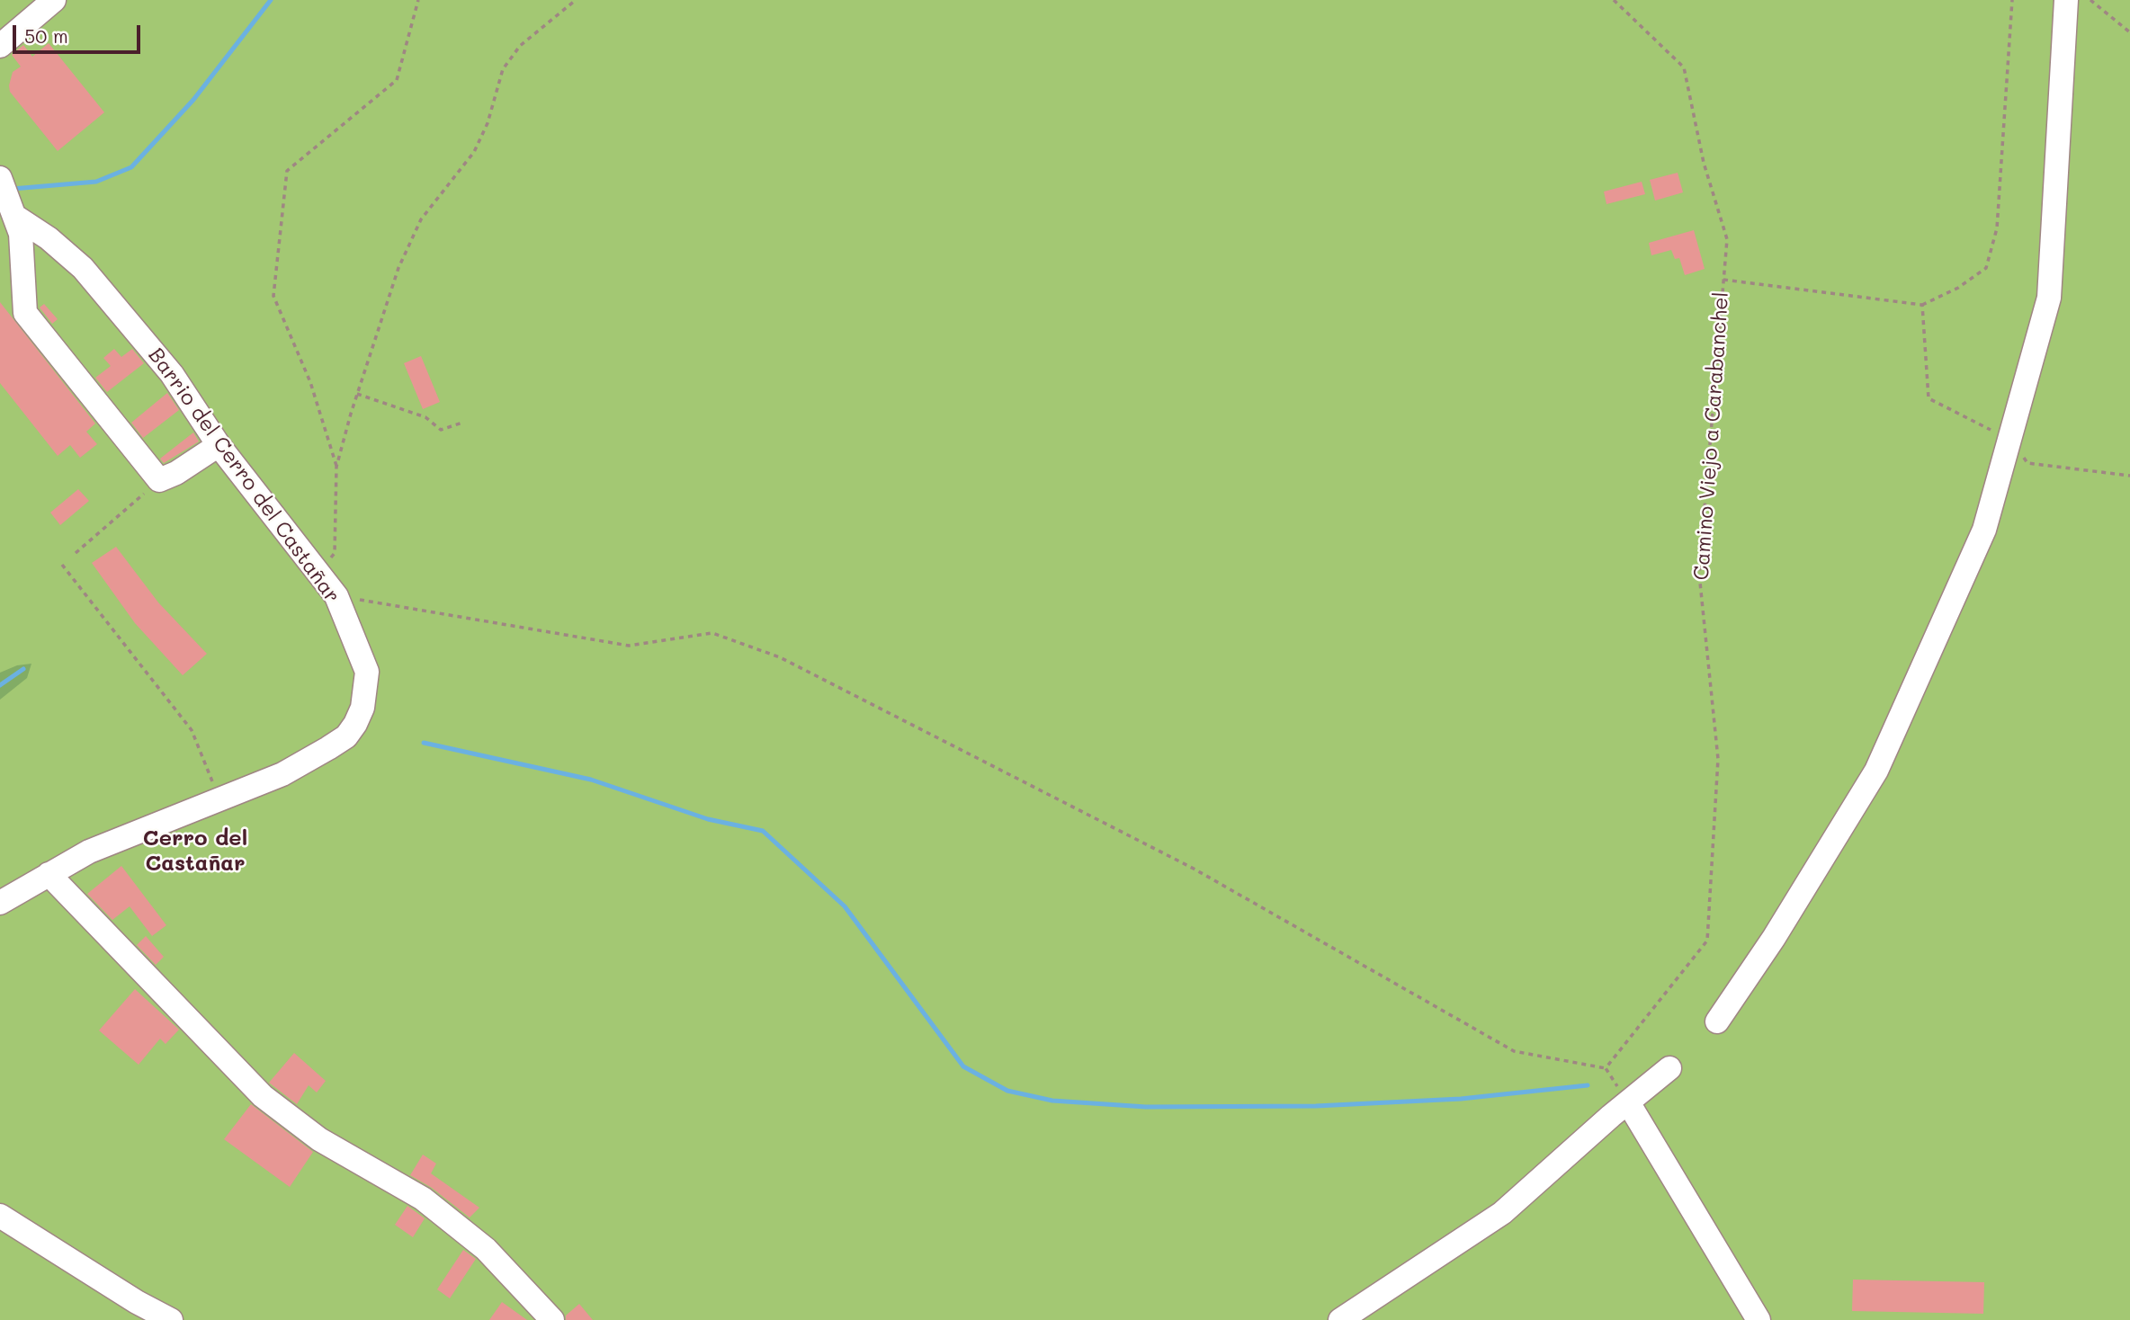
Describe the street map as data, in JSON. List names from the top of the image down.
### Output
{
  "streets": {
    "street": ["Barrio del Cerro del Castañar"],
    "path": ["Camino Viejo a Carabanchel"]
  },
  "districts": ["Cerro del Castañar"],
  "scale_bar": "50 m"
}
